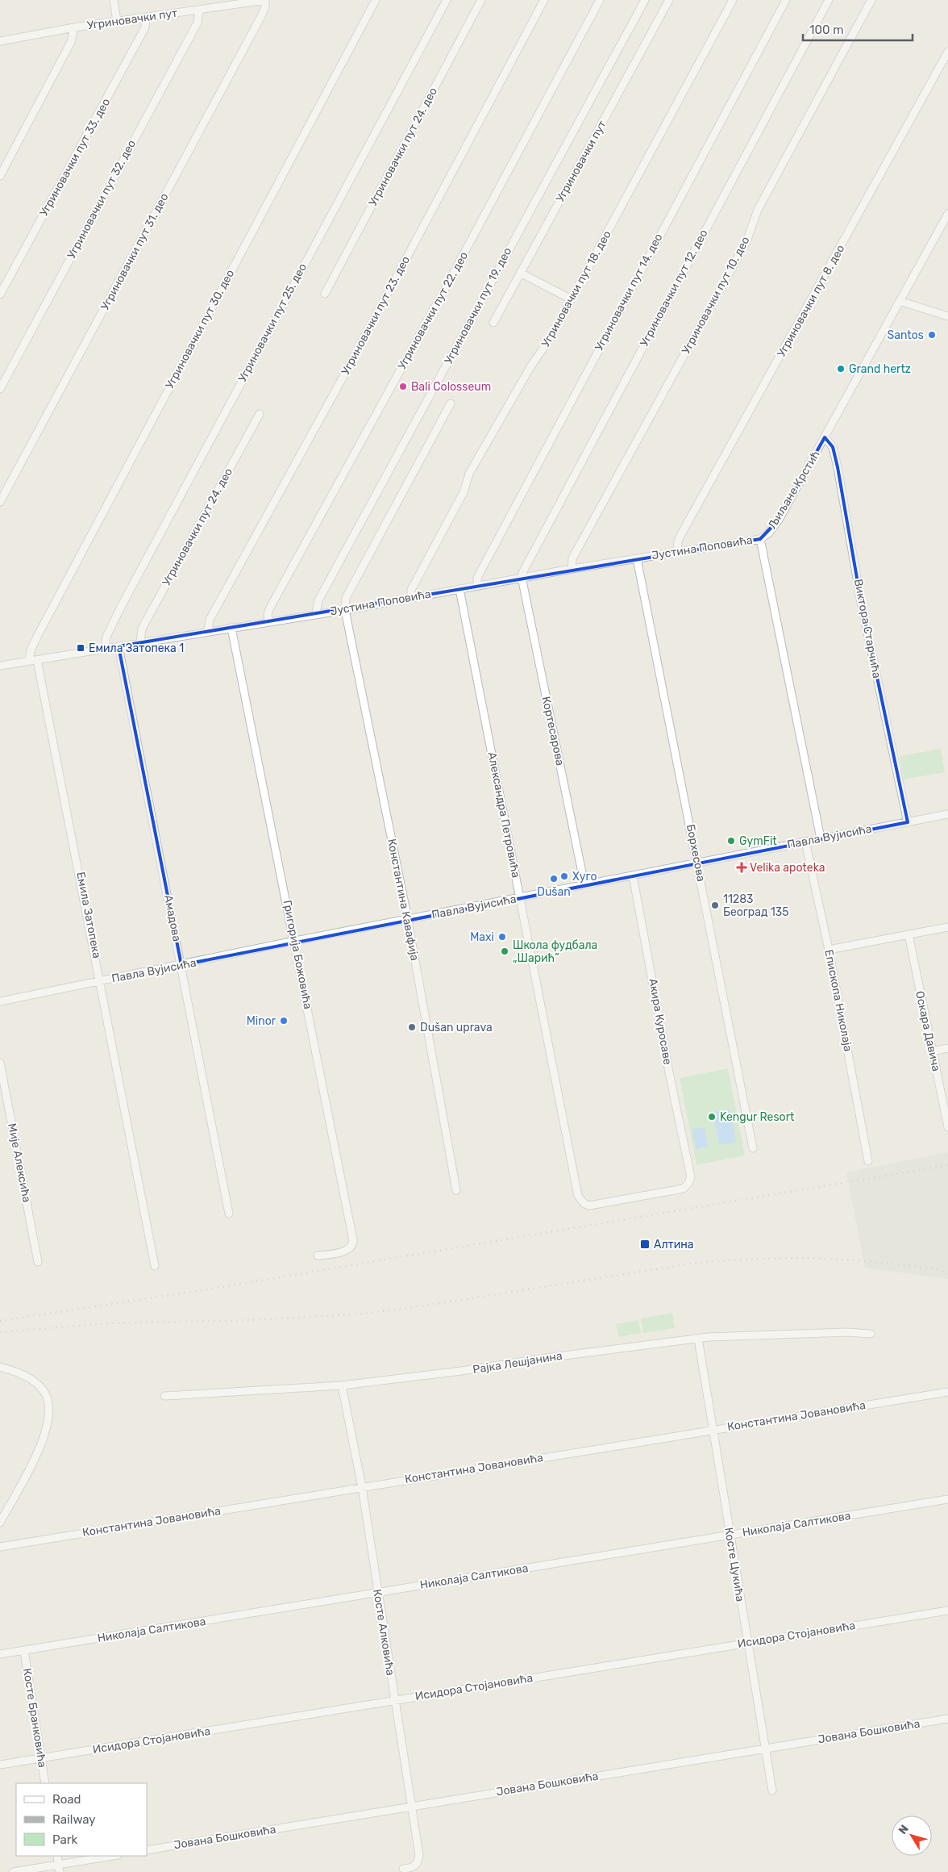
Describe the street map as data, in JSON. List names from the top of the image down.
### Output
{
  "streets": {
    "street": [
      "Угриновачки пут",
      "Угриновачки пут 24. део",
      "Угриновачки пут 33. део",
      "Угриновачки пут 32. део",
      "Угриновачки пут 31. део",
      "Угриновачки пут 12. део",
      "Угриновачки пут 18. део",
      "Угриновачки пут 14. део",
      "Угриновачки пут 10. део",
      "Угриновачки пут 8. део",
      "Угриновачки пут 19. део",
      "Угриновачки пут 22. део",
      "Угриновачки пут 23. део",
      "Угриновачки пут 25. део",
      "Угриновачки пут 30. део",
      "Љиљане Крстић",
      "Јустина Поповића",
      "Виктора Старчића",
      "Кортесарова",
      "Александра Петровића",
      "Павла Вујисића",
      "Борхесова",
      "Константина Кавафија",
      "Емила Затопека",
      "Амадова",
      "Григорија Божовића",
      "Епископа Николаја",
      "Акира Куросаве",
      "Оскара Давича",
      "Мије Алексића",
      "Рајка Лешјанина",
      "Константина Јовановића",
      "Николаја Салтикова",
      "Косте Цукића",
      "Косте Алковића",
      "Исидора Стојановића",
      "Косте Бранковића",
      "Јована Бошковића"
    ]
  },
  "crossings": [
    ["Угриновачки пут", "Угриновачки пут 33. део"],
    ["Угриновачки пут", "Угриновачки пут 32. део"],
    ["Угриновачки пут", "Угриновачки пут 31. део"],
    ["Угриновачки пут 24. део", "Јустина Поповића"],
    ["Угриновачки пут 12. део", "Јустина Поповића"],
    ["Угриновачки пут 12. део", "Кортесарова"],
    ["Угриновачки пут 18. део", "Јустина Поповића"],
    ["Угриновачки пут 14. део", "Јустина Поповића"],
    ["Угриновачки пут 10. део", "Јустина Поповића"],
    ["Угриновачки пут 8. део", "Јустина Поповића"],
    ["Угриновачки пут 19. део", "Јустина Поповића"],
    ["Угриновачки пут 22. део", "Јустина Поповића"],
    ["Угриновачки пут 23. део", "Јустина Поповића"],
    ["Угриновачки пут 25. део", "Јустина Поповића"],
    ["Угриновачки пут 30. део", "Јустина Поповића"],
    ["Љиљане Крстић", "Јустина Поповића"],
    ["Љиљане Крстић", "Виктора Старчића"],
    ["Љиљане Крстић", "Павла Вујисића"],
    ["Јустина Поповића", "Кортесарова"],
    ["Јустина Поповића", "Александра Петровића"],
    ["Јустина Поповића", "Борхесова"],
    ["Јустина Поповића", "Константина Кавафија"],
    ["Јустина Поповића", "Емила Затопека"],
    ["Јустина Поповића", "Амадова"],
    ["Јустина Поповића", "Григорија Божовића"],
    ["Виктора Старчића", "Павла Вујисића"],
    ["Кортесарова", "Павла Вујисића"],
    ["Александра Петровића", "Павла Вујисића"],
    ["Александра Петровића", "Акира Куросаве"],
    ["Павла Вујисића", "Борхесова"],
    ["Павла Вујисића", "Константина Кавафија"],
    ["Павла Вујисића", "Емила Затопека"],
    ["Павла Вујисића", "Амадова"],
    ["Павла Вујисића", "Григорија Божовића"],
    ["Павла Вујисића", "Епископа Николаја"],
    ["Павла Вујисића", "Акира Куросаве"],
    ["Рајка Лешјанина", "Косте Цукића"],
    ["Рајка Лешјанина", "Косте Алковића"],
    ["Константина Јовановића", "Косте Цукића"],
    ["Константина Јовановића", "Косте Алковића"],
    ["Николаја Салтикова", "Косте Цукића"],
    ["Николаја Салтикова", "Косте Алковића"],
    ["Николаја Салтикова", "Косте Бранковића"],
    ["Косте Цукића", "Исидора Стојановића"],
    ["Косте Цукића", "Јована Бошковића"],
    ["Косте Алковића", "Исидора Стојановића"],
    ["Косте Алковића", "Јована Бошковића"],
    ["Исидора Стојановића", "Косте Бранковића"]
  ],
  "places": {
    "other": [
      "Santos",
      "Grand hertz",
      "Bali Colosseum",
      "GymFit",
      "Хуго",
      "Dušan",
      "11283 Београд 135",
      "Maxi",
      "Школа фудбала „Шарић”",
      "Minor",
      "Dušan uprava",
      "Kengur Resort"
    ],
    "transit": ["Емила Затопека 1", "Алтина"],
    "health": ["Velika apoteka"]
  },
  "legend": ["Road", "Railway", "Park"],
  "scale_bar": "100 m",
  "north": "top left"
}
